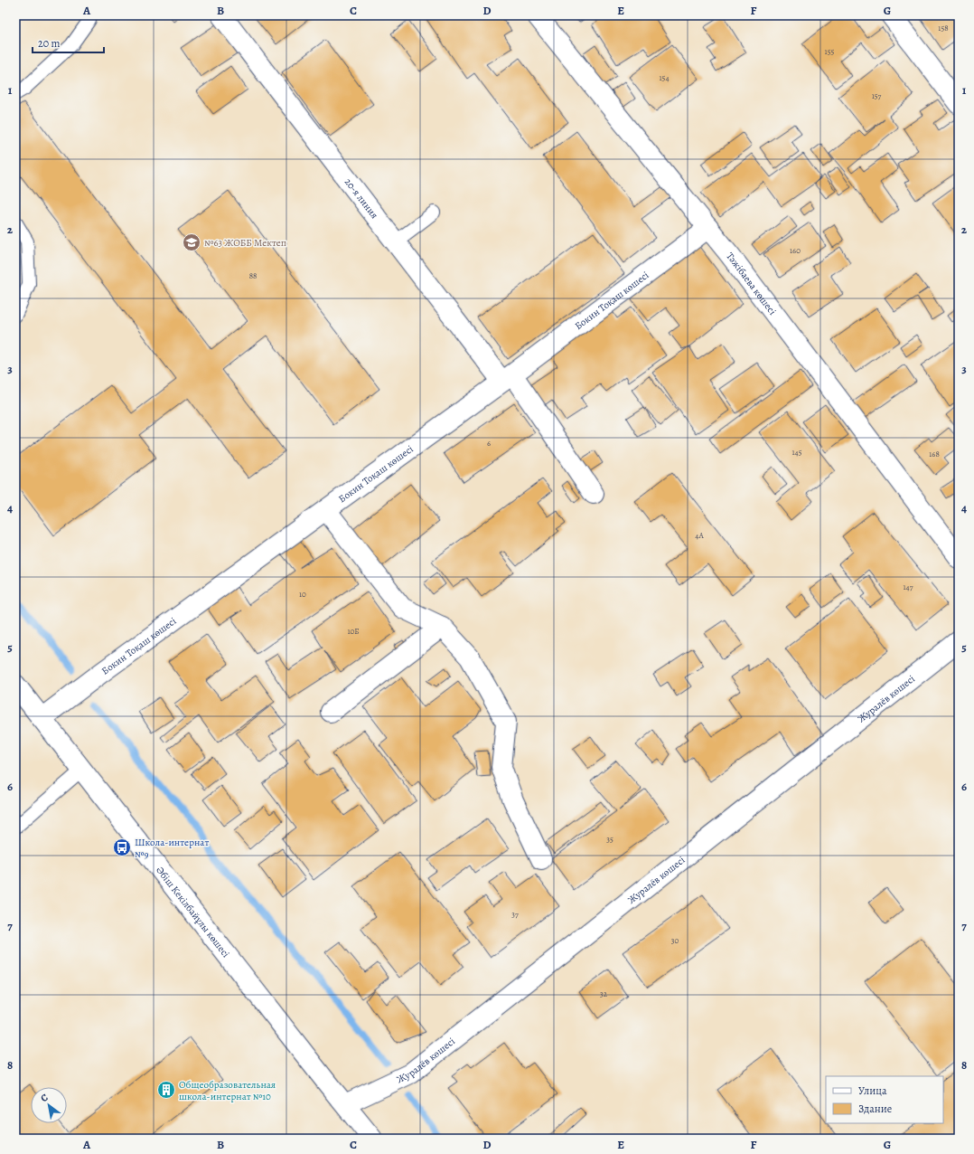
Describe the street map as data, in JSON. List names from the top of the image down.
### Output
{
  "streets": {
    "street": [
      "20-я линия",
      "Тәжібаева көшесі",
      "Бокин Тоқаш көшесі",
      "Журалёв көшесі",
      "Әбіш Кекілбайұлы көшесі"
    ]
  },
  "crossings": [
    ["20-я линия", "Бокин Тоқаш көшесі"],
    ["Тәжібаева көшесі", "Бокин Тоқаш көшесі"],
    ["Бокин Тоқаш көшесі", "Әбіш Кекілбайұлы көшесі"],
    ["Журалёв көшесі", "Әбіш Кекілбайұлы көшесі"]
  ],
  "places": {
    "school or university": ["№63 ЖОББ Мектеп"],
    "bus stop": ["Школа-интернат №9"],
    "building": ["Общеобразовательная школа-интернат №10"]
  },
  "house_numbers": [
    "158",
    "155",
    "154",
    "157",
    "160",
    "88",
    "6",
    "145",
    "168",
    "4А",
    "147",
    "10",
    "10Б",
    "35",
    "37",
    "30",
    "32"
  ],
  "legend": ["Улица", "Здание"],
  "scale_bar": "20 m",
  "north": "top left",
  "grid": {
    "columns": [
      "A",
      "B",
      "C",
      "D",
      "E",
      "F",
      "G"
    ],
    "rows": [
      "1",
      "2",
      "3",
      "4",
      "5",
      "6",
      "7",
      "8"
    ]
  }
}
